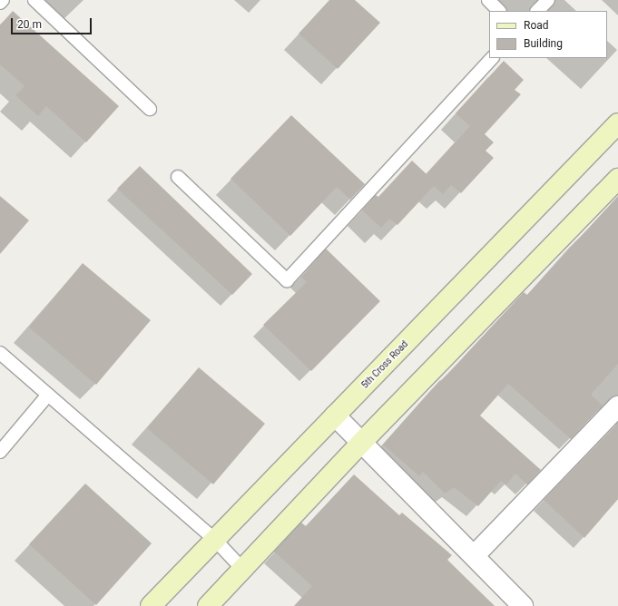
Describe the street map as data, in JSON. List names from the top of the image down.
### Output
{
  "streets": {
    "street": ["5th Cross Road"]
  },
  "legend": ["Road", "Building"],
  "scale_bar": "20 m"
}
